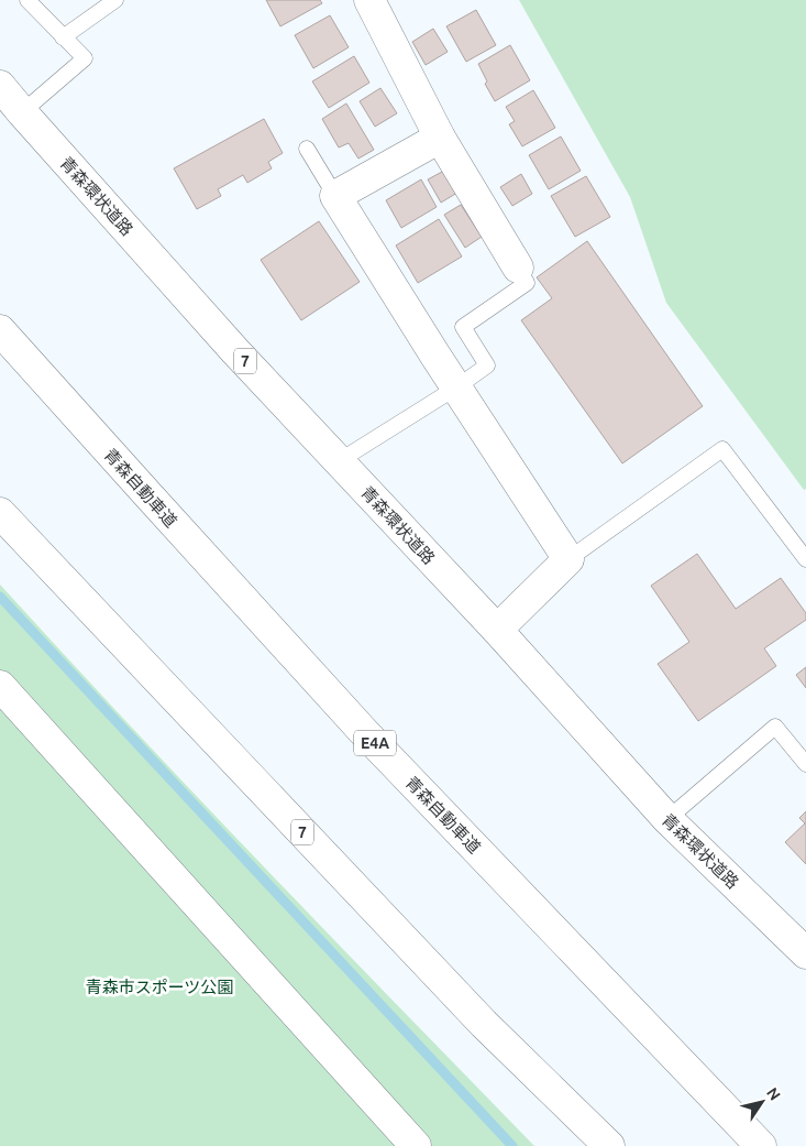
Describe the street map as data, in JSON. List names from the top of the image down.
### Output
{
  "streets": {
    "main road": [
      "青森環状道路",
      "7",
      "青森自動車道",
      "E4A"
    ]
  },
  "parks": ["青森市スポーツ公園"],
  "north": "top right"
}
